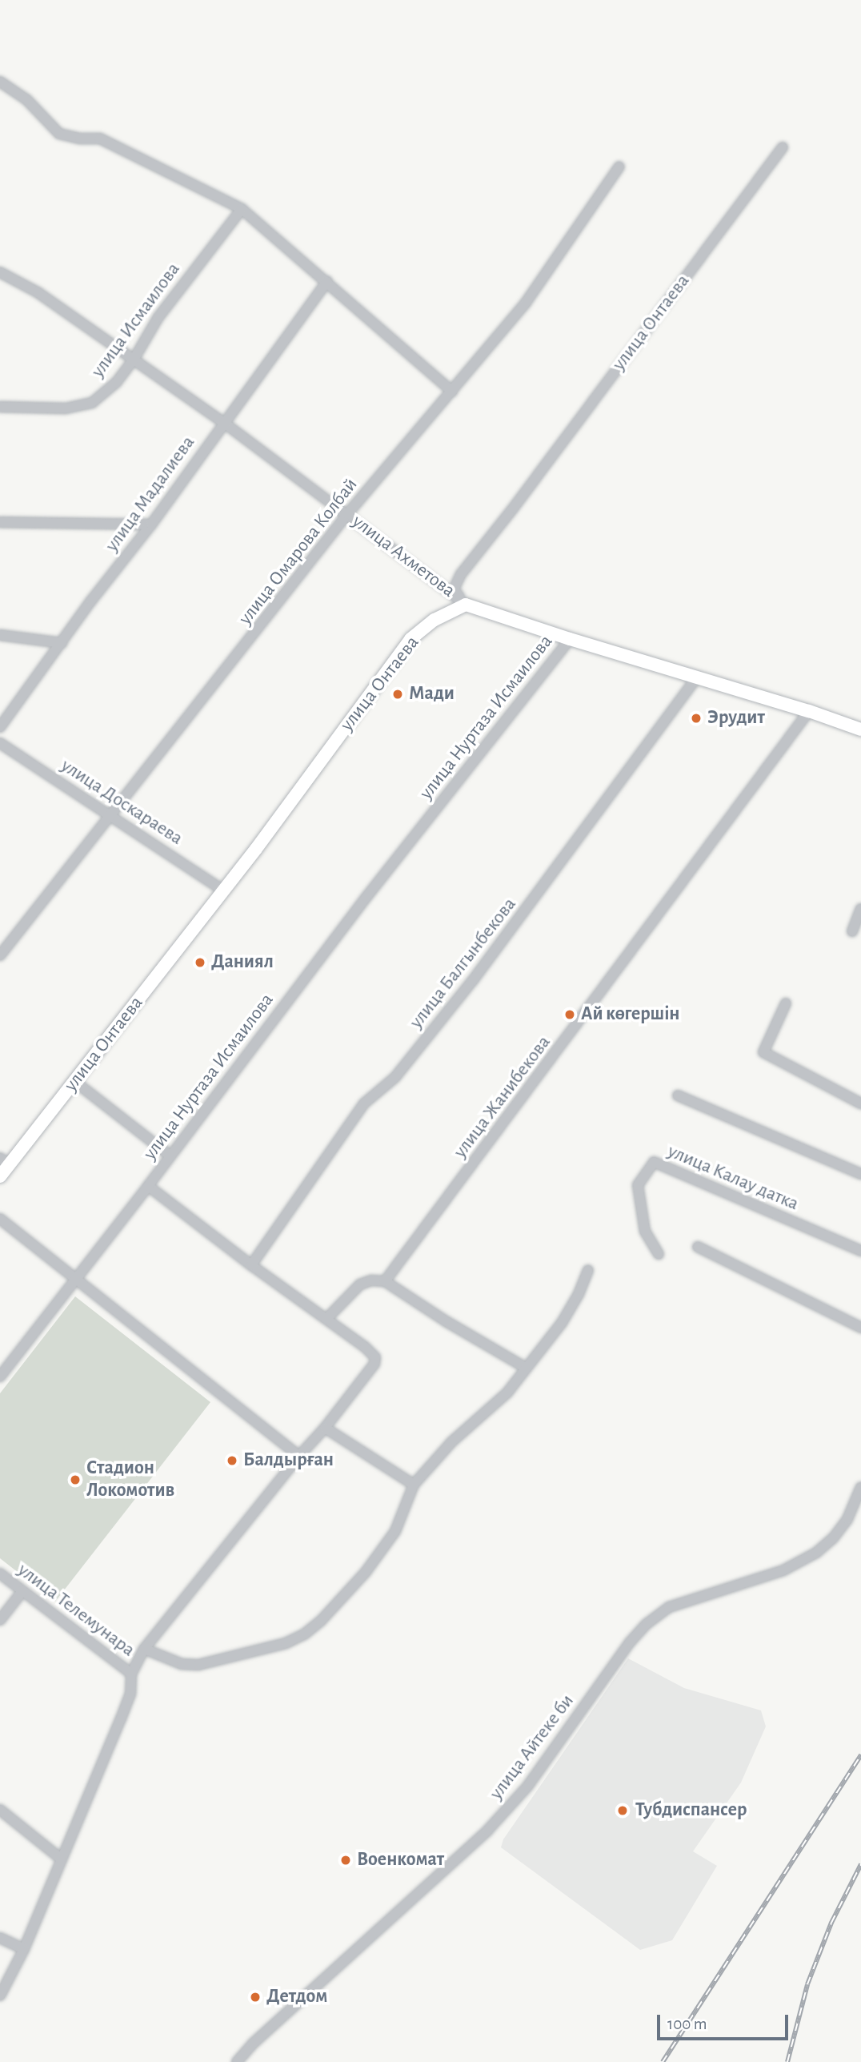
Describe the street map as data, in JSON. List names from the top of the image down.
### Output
{
  "streets": {
    "main road": ["улица Онтаева", "улица Ахметова"],
    "street": [
      "улица Исмаилова",
      "улица Мадалиева",
      "улица Омарова Колбай",
      "улица Нуртаза Исмаилова",
      "улица Доскараева",
      "улица Балгынбекова",
      "улица Жанибекова",
      "улица Калау датка",
      "улица Телемунара",
      "улица Айтеке би"
    ]
  },
  "crossings": [
    ["улица Исмаилова", "улица Ахметова"],
    ["улица Онтаева", "улица Ахметова"],
    ["улица Онтаева", "улица Доскараева"],
    ["улица Мадалиева", "улица Ахметова"],
    ["улица Омарова Колбай", "улица Ахметова"],
    ["улица Омарова Колбай", "улица Доскараева"],
    ["улица Ахметова", "улица Нуртаза Исмаилова"],
    ["улица Ахметова", "улица Балгынбекова"],
    ["улица Ахметова", "улица Жанибекова"]
  ],
  "places": [
    "Мади",
    "Эрудит",
    "Даниял",
    "Ай көгершін",
    "Балдырған",
    "Стадион Локомотив",
    "Тубдиспансер",
    "Военкомат",
    "Детдом"
  ],
  "scale_bar": "100 m"
}
